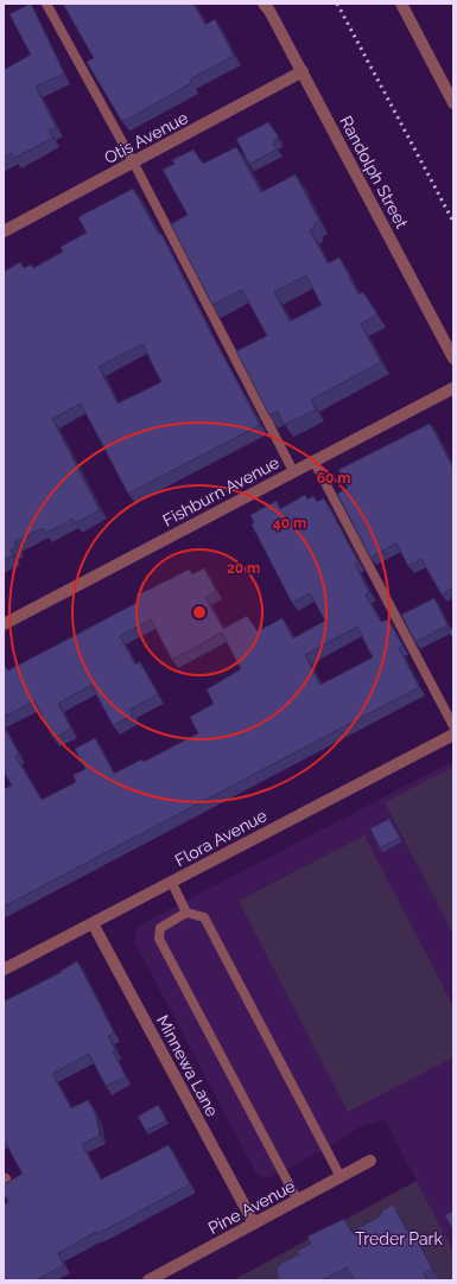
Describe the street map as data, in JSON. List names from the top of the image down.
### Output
{
  "streets": {
    "street": [
      "Otis Avenue",
      "Randolph Street",
      "Fishburn Avenue",
      "Flora Avenue",
      "Minnewa Lane",
      "Pine Avenue"
    ]
  },
  "crossings": [
    ["Otis Avenue", "Randolph Street"],
    ["Flora Avenue", "Minnewa Lane"],
    ["Minnewa Lane", "Pine Avenue"]
  ],
  "parks": ["Treder Park"],
  "rings": ["60 m", "40 m", "20 m"]
}
